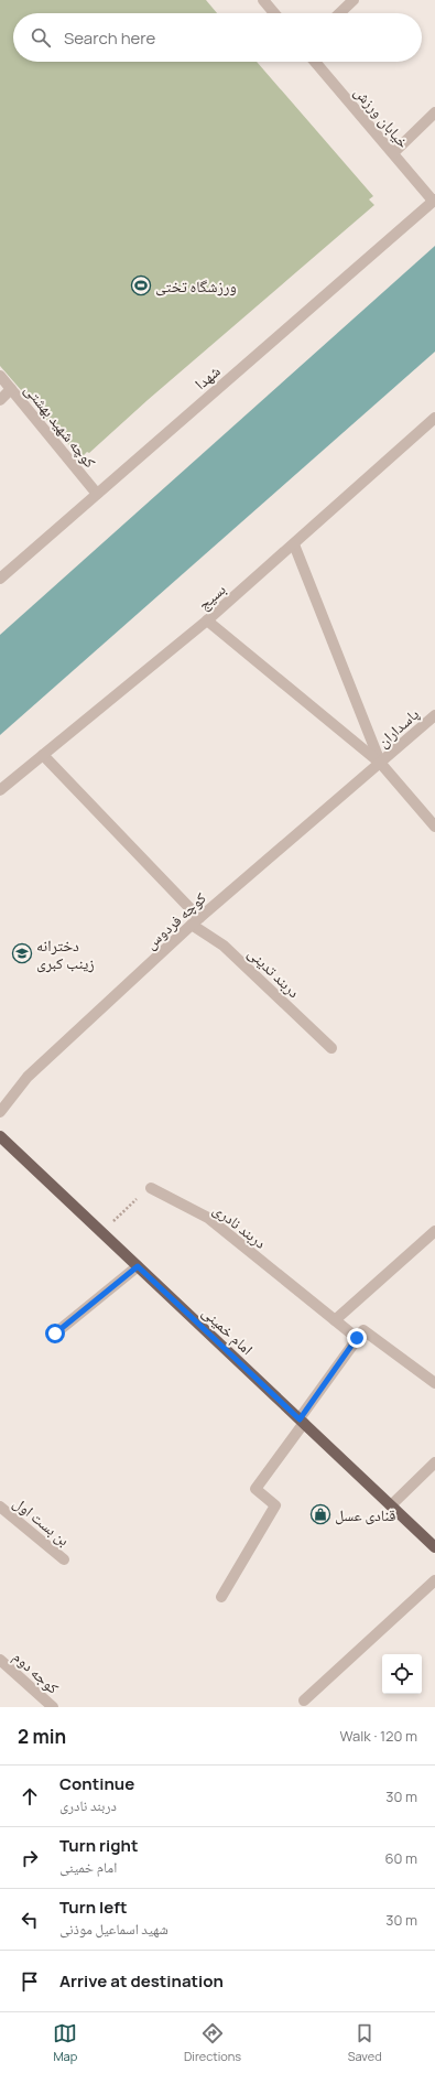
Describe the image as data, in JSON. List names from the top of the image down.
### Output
{
  "streets": {
    "main road": ["امام خمینی"],
    "street": [
      "خیابان ورزش",
      "شهدا",
      "کوچه شهید بهشتی",
      "بسیج",
      "پاسداران",
      "کوچه فردوس",
      "دربند تدینی",
      "دربند نادری",
      "بن بست اول",
      "کوجه دوم"
    ]
  },
  "crossings": [
    ["خیابان ورزش", "شهدا"],
    ["شهدا", "کوچه شهید بهشتی"],
    ["بسیج", "دربند تدینی"],
    ["پاسداران", "کوچه فردوس"],
    ["کوچه فردوس", "دربند تدینی"]
  ],
  "places": {
    "sports": ["ورزشگاه تختی"],
    "school or university": ["دخترانه زینب کبری"],
    "shop": ["قنادی عسل"]
  },
  "page": {
    "search": "Search here",
    "heading": ["2 min", "Walk · 120 m"],
    "list": [
      ["Continue", "دربند نادری", "30 m"],
      ["Turn right", "امام خمینی", "60 m"],
      ["Turn left", "شهید اسماعیل موذنی", "30 m"],
      "Arrive at destination"
    ],
    "nav": ["Map", "Directions", "Saved"]
  }
}
